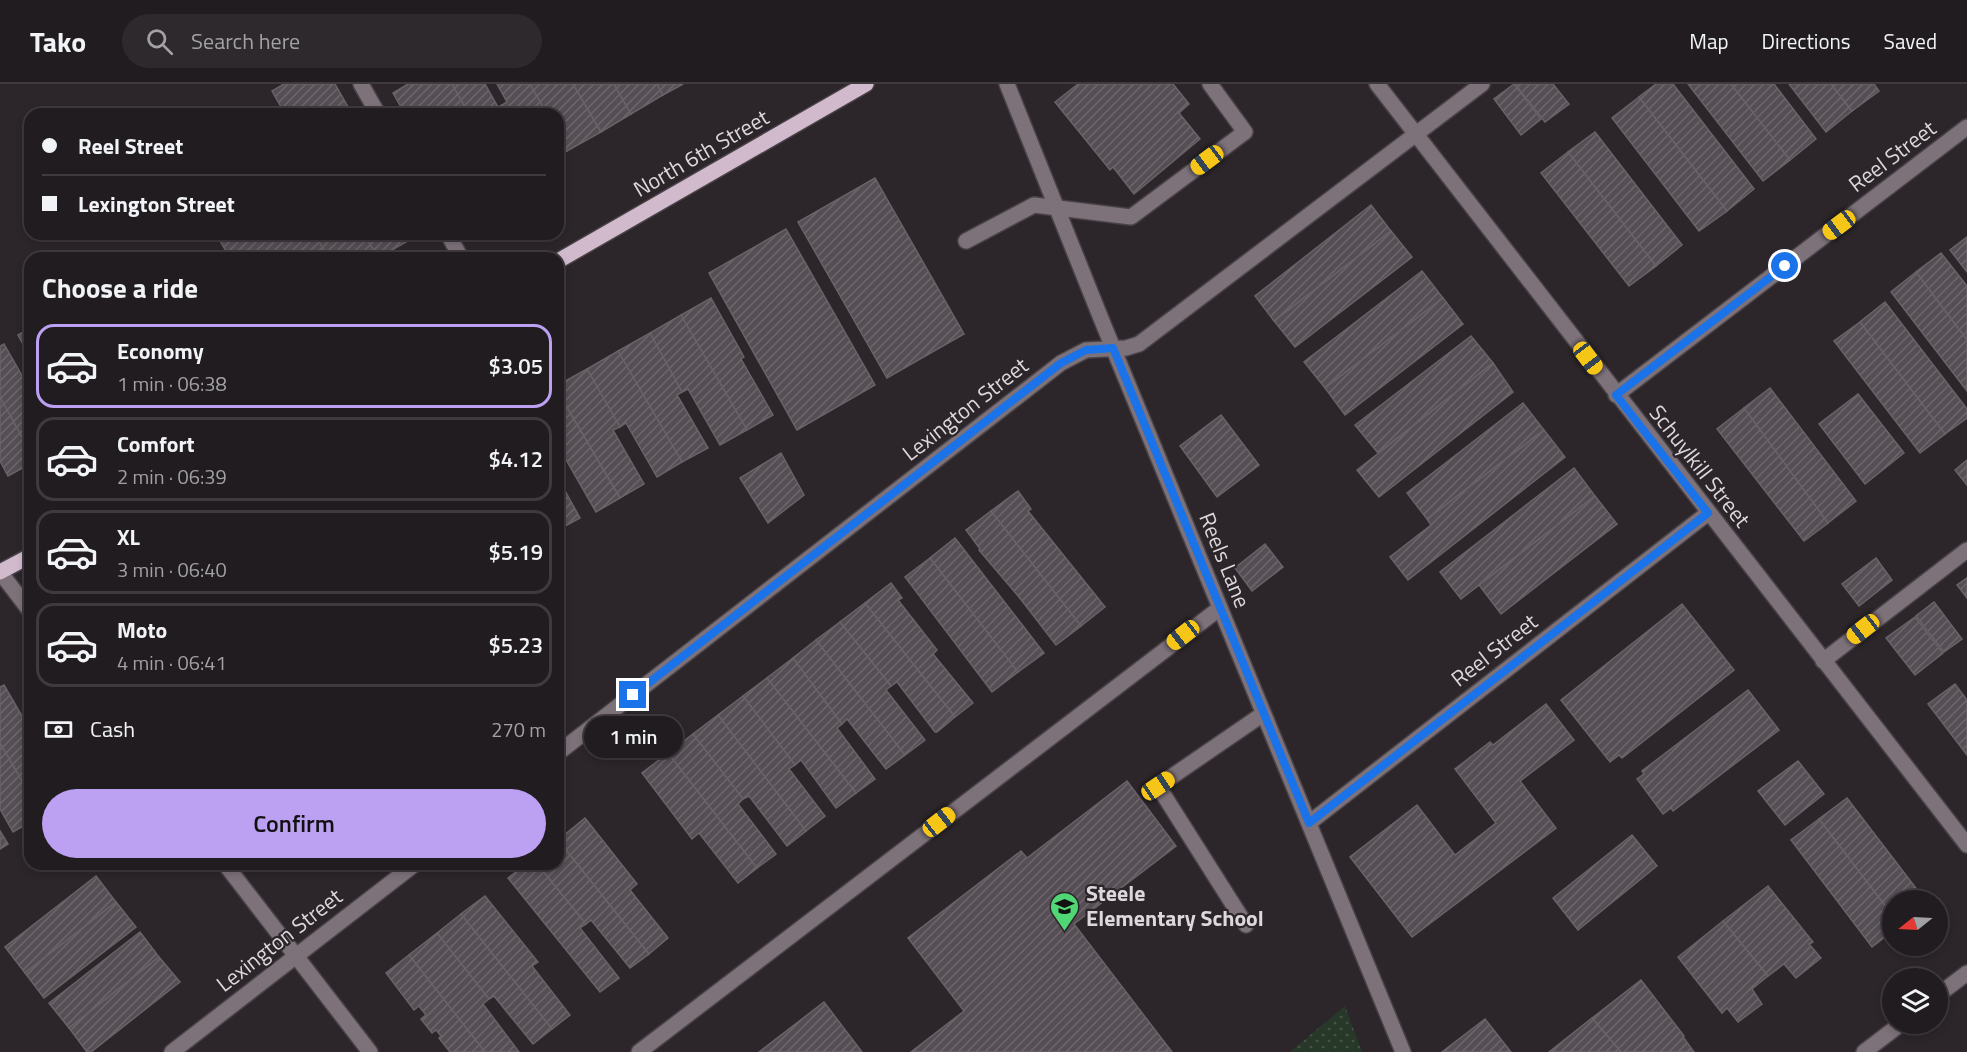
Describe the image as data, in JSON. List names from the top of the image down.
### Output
{
  "streets": {
    "main road": ["North 6th Street"],
    "street": [
      "Reel Street",
      "Lexington Street",
      "Schuylkill Street",
      "Reels Lane"
    ]
  },
  "crossings": [
    ["Reel Street", "Schuylkill Street"],
    ["Reel Street", "Reels Lane"],
    ["Lexington Street", "Schuylkill Street"],
    ["Lexington Street", "Reels Lane"]
  ],
  "places": {
    "school or university": ["Steele Elementary School"]
  },
  "north": "left",
  "page": {
    "header": "Tako",
    "search": "Search here",
    "nav": ["Map", "Directions", "Saved"],
    "banner": ["Reel Street", "Lexington Street"],
    "heading": "Choose a ride",
    "list": [
      {
        "name": "Economy",
        "note": "1 min · 06:38",
        "value": "$3.05"
      },
      {
        "name": "Comfort",
        "note": "2 min · 06:39",
        "value": "$4.12"
      },
      {
        "name": "XL",
        "note": "3 min · 06:40",
        "value": "$5.19"
      },
      {
        "name": "Moto",
        "note": "4 min · 06:41",
        "value": "$5.23"
      }
    ],
    "pay": ["Cash", "270 m"],
    "bubble": "1 min",
    "buttons": "Confirm"
  }
}
